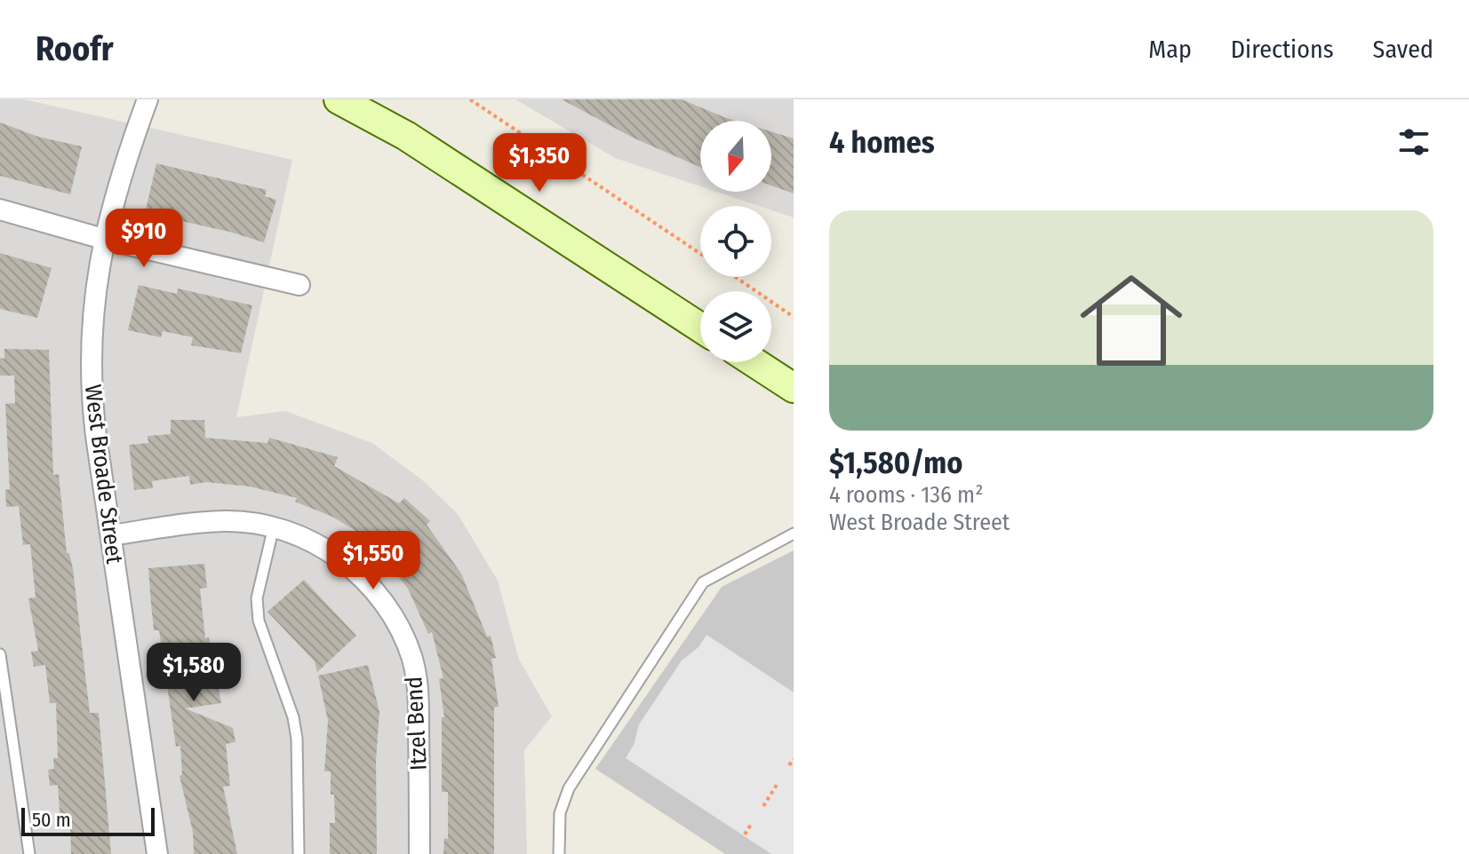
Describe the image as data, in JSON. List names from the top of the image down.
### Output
{
  "streets": {
    "street": ["West Broade Street", "Itzel Bend"]
  },
  "crossings": [
    ["West Broade Street", "Itzel Bend"]
  ],
  "scale_bar": "50 m",
  "north": "bottom",
  "page": {
    "header": "Roofr",
    "nav": ["Map", "Directions", "Saved"],
    "heading": "4 homes",
    "price": [
      "$1,350",
      "$910",
      "$1,550",
      "$1,580"
    ],
    "list": [
      {
        "name": "$1,580/mo",
        "note": "4 rooms · 136 m² · West Broade Street"
      }
    ],
    "scale": "50 m"
  }
}
